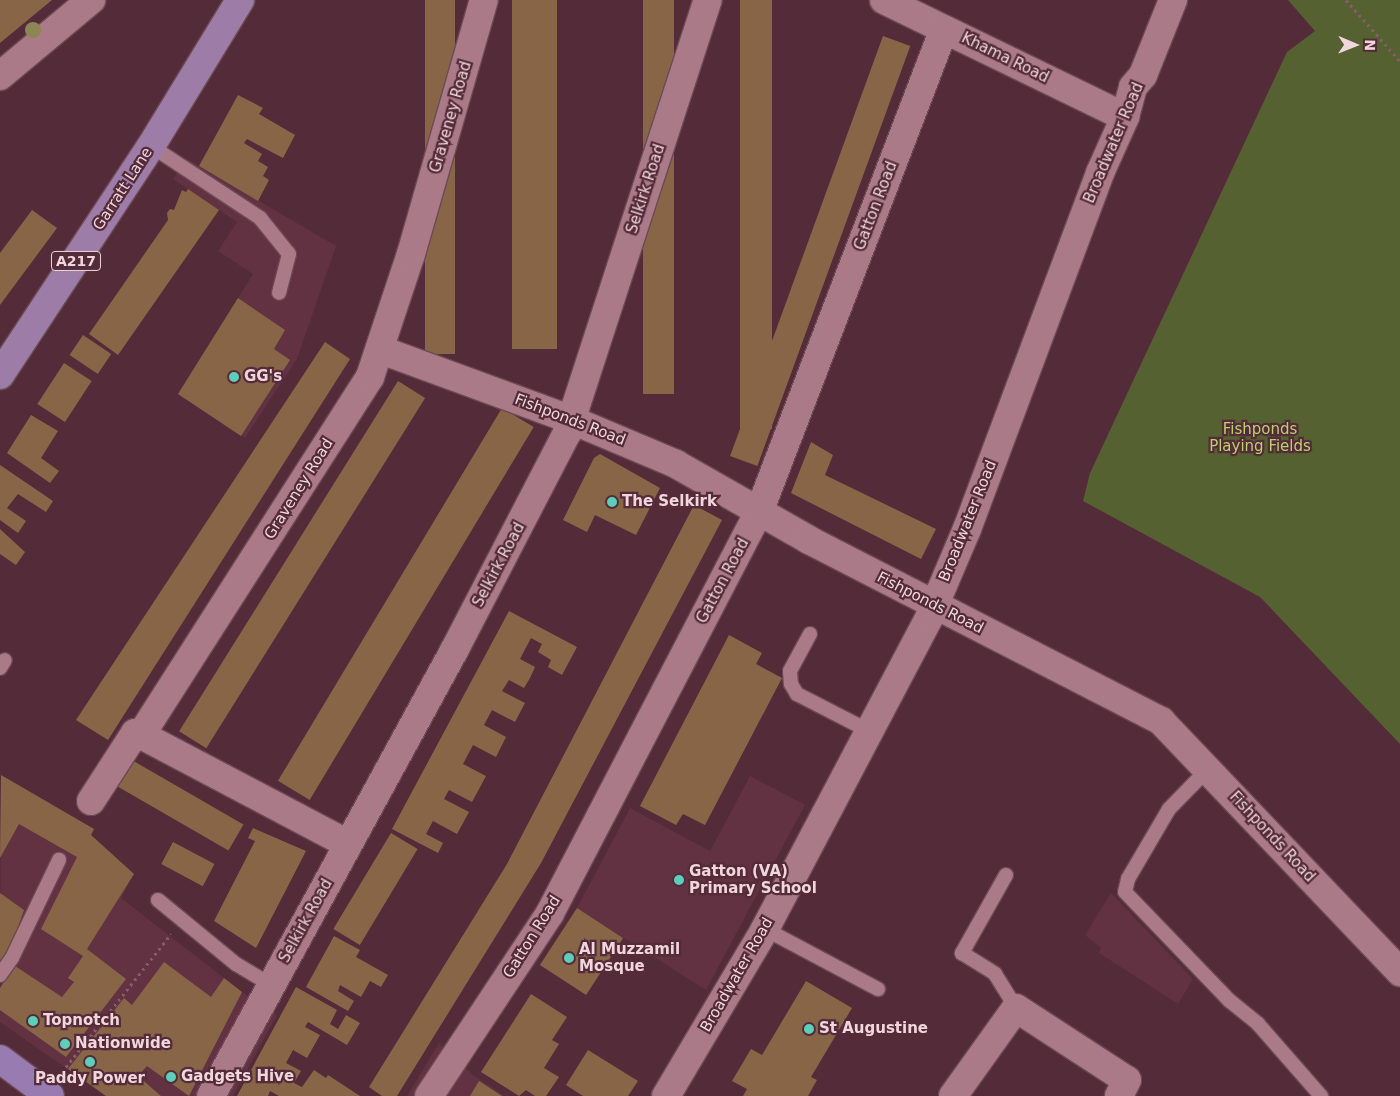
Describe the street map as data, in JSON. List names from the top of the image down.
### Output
{
  "streets": {
    "main road": ["Garratt Lane", "A217"],
    "street": [
      "Khama Road",
      "Graveney Road",
      "Broadwater Road",
      "Selkirk Road",
      "Gatton Road",
      "Fishponds Road"
    ]
  },
  "crossings": [
    ["Khama Road", "Broadwater Road"],
    ["Khama Road", "Gatton Road"],
    ["Graveney Road", "Fishponds Road"],
    ["Broadwater Road", "Fishponds Road"],
    ["Selkirk Road", "Fishponds Road"],
    ["Gatton Road", "Fishponds Road"]
  ],
  "parks": ["Fishponds Playing Fields"],
  "places": [
    "GG's",
    "The Selkirk",
    "Gatton (VA) Primary School",
    "Al Muzzamil Mosque",
    "Topnotch",
    "St Augustine",
    "Nationwide",
    "Paddy Power",
    "Gadgets Hive"
  ],
  "north": "right"
}
